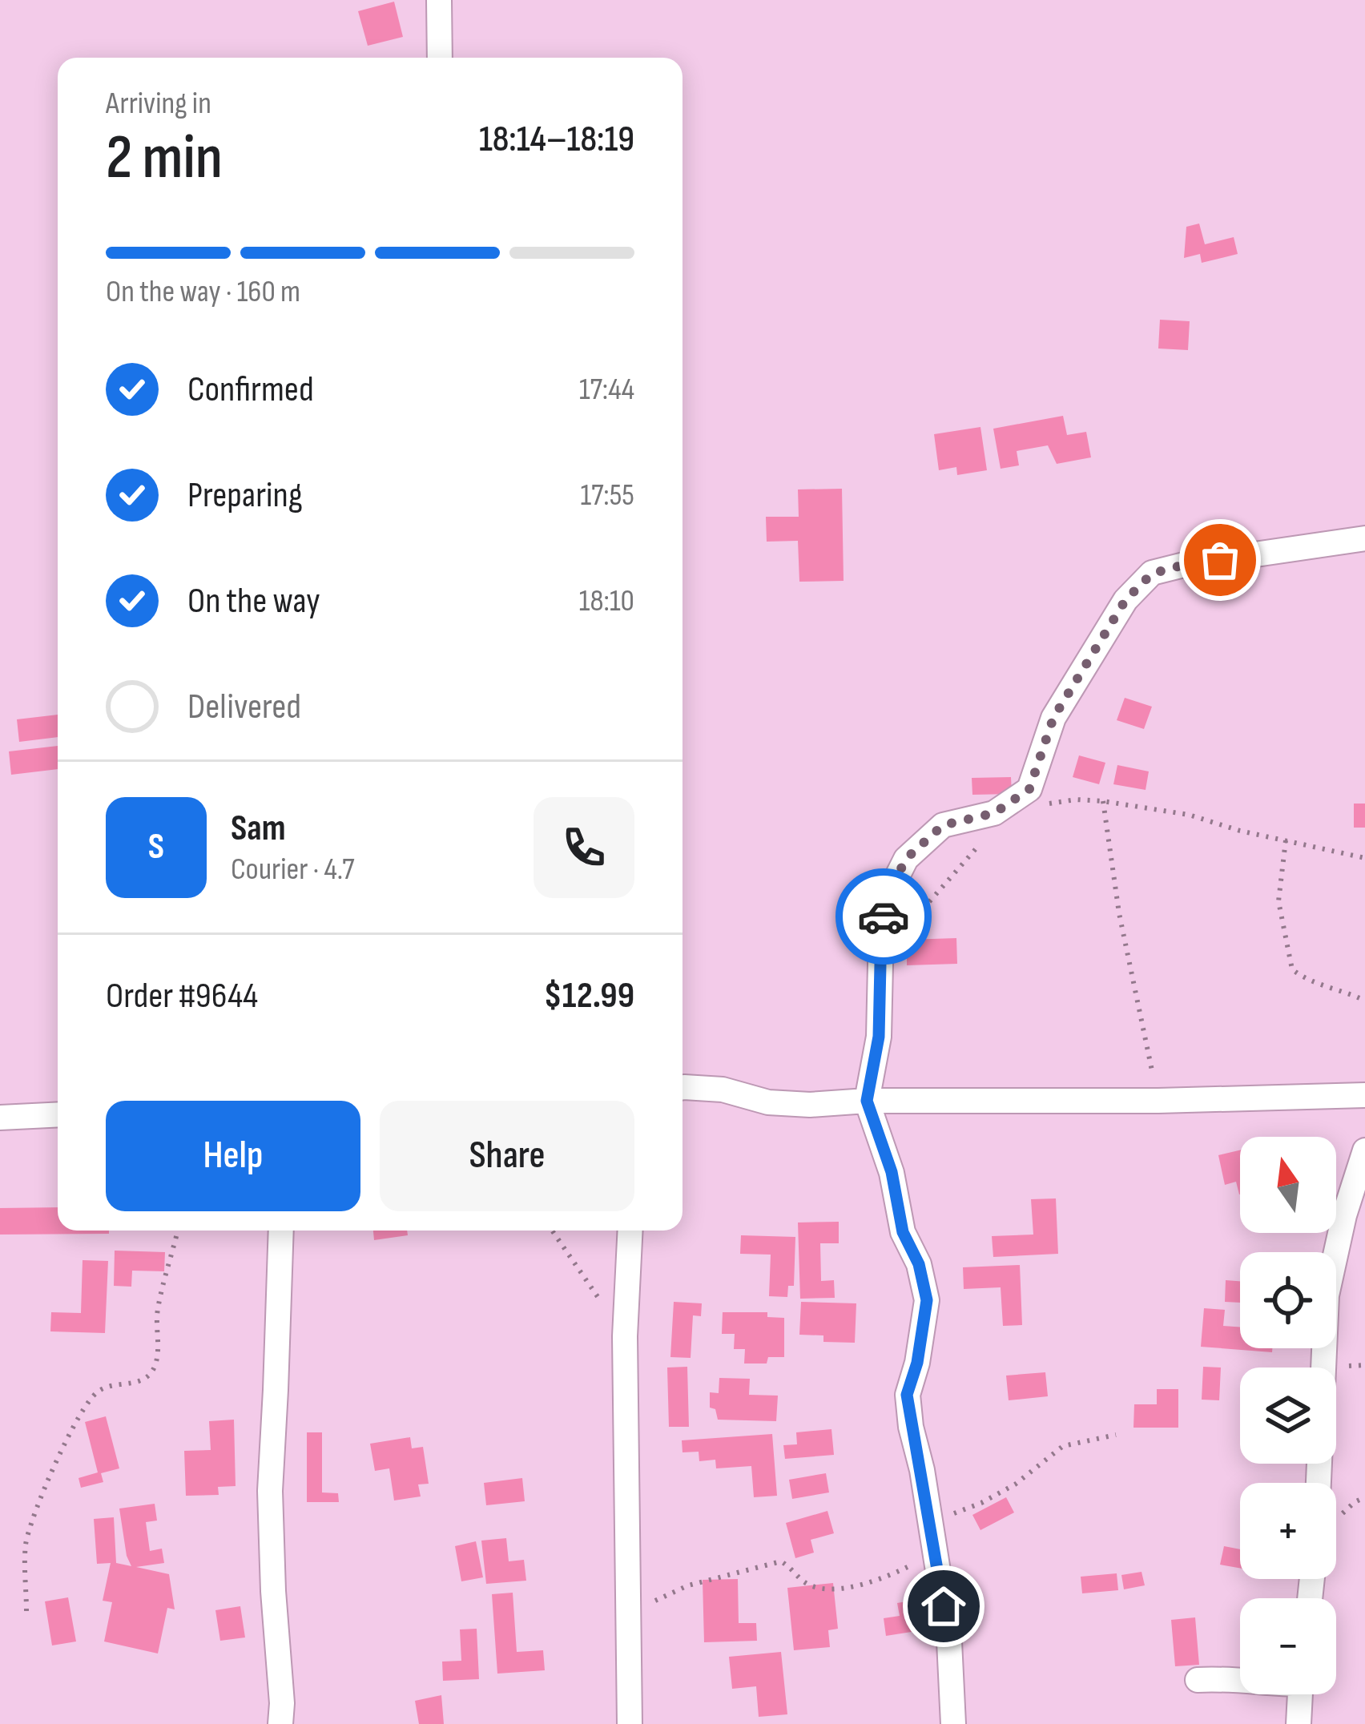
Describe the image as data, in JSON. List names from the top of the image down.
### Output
{
  "north": "top",
  "page": {
    "heading": ["2 min", "Arriving in", "18:14–18:19"],
    "panel": [
      "Sam",
      "Courier · 4.7",
      "Order #9644",
      "$12.99"
    ],
    "bar": "On the way · 160 m",
    "list": [
      ["Confirmed", "17:44"],
      ["Preparing", "17:55"],
      ["On the way", "18:10"],
      "Delivered"
    ],
    "round": "S",
    "buttons": ["Help", "Share"],
    "map_buttons": ["+", "−"]
  }
}
